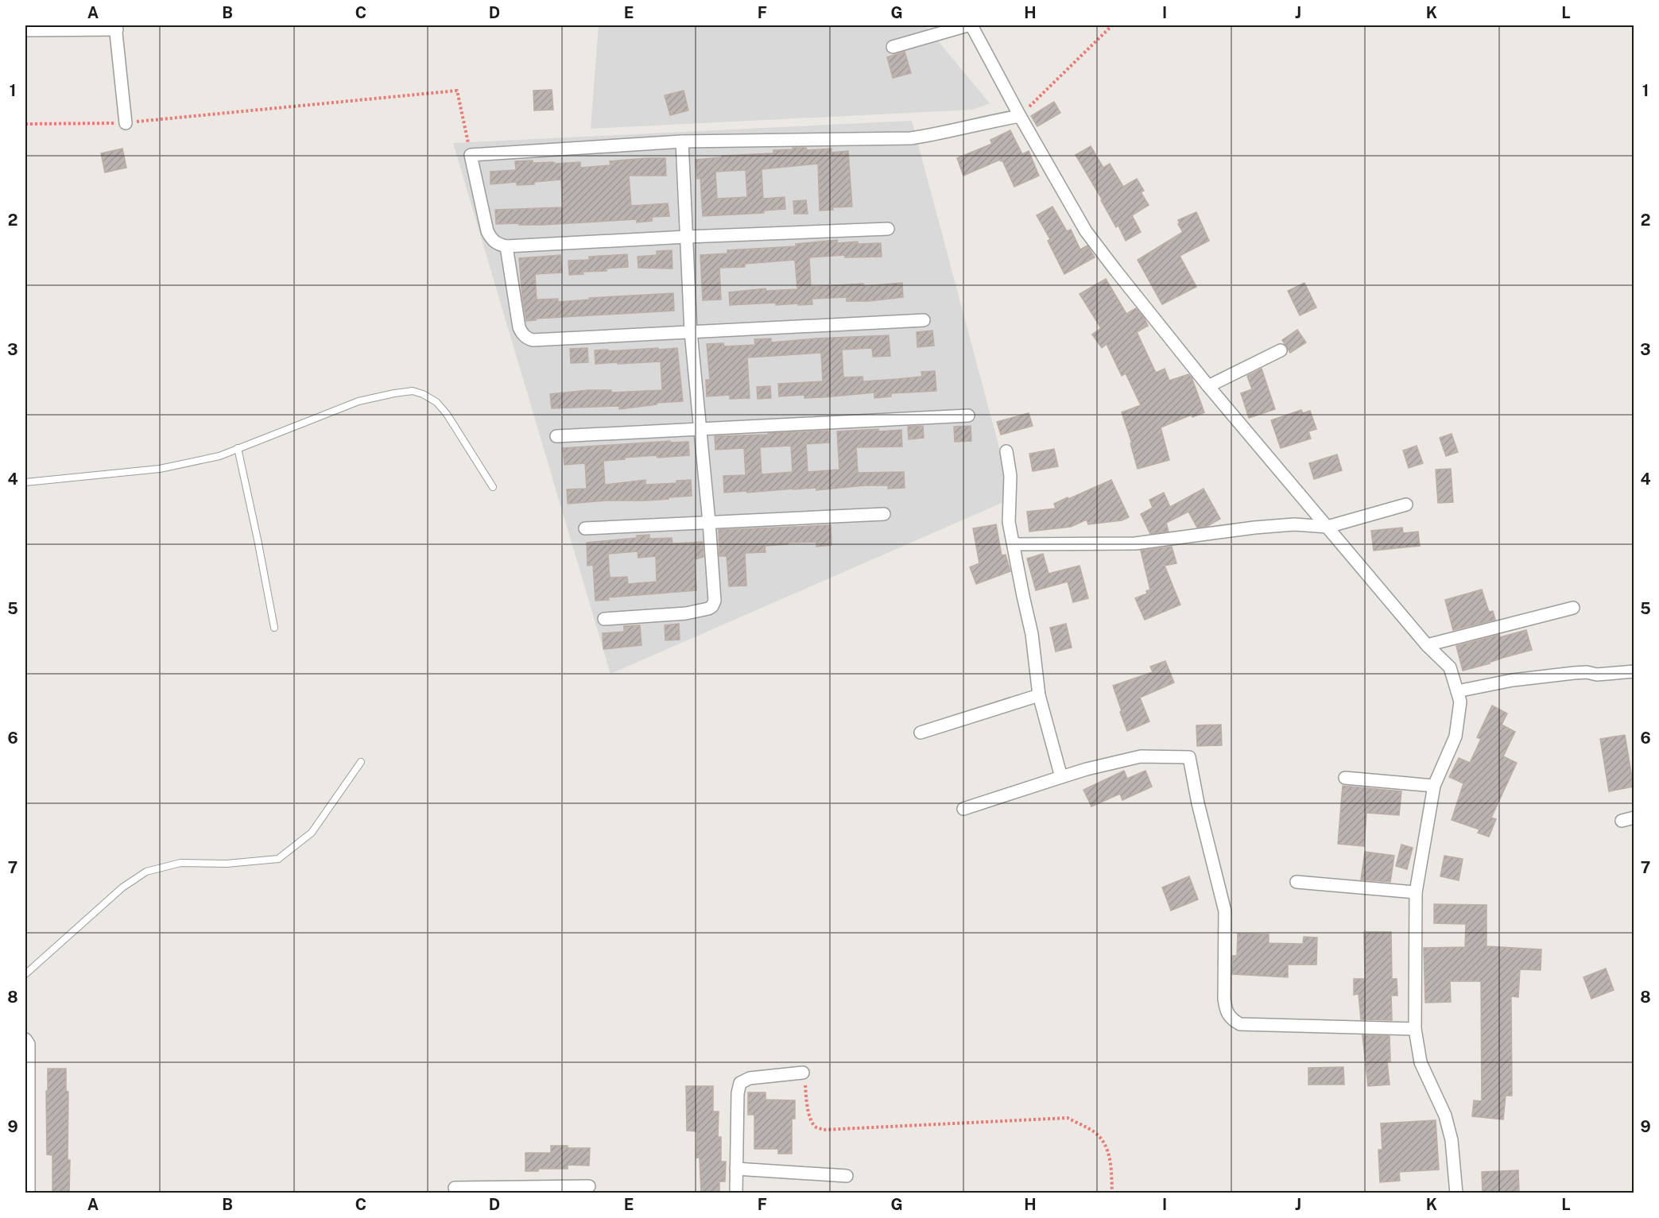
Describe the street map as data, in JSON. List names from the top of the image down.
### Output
{
  "grid": {
    "columns": [
      "A",
      "B",
      "C",
      "D",
      "E",
      "F",
      "G",
      "H",
      "I",
      "J",
      "K",
      "L"
    ],
    "rows": [
      "1",
      "2",
      "3",
      "4",
      "5",
      "6",
      "7",
      "8",
      "9"
    ]
  }
}
